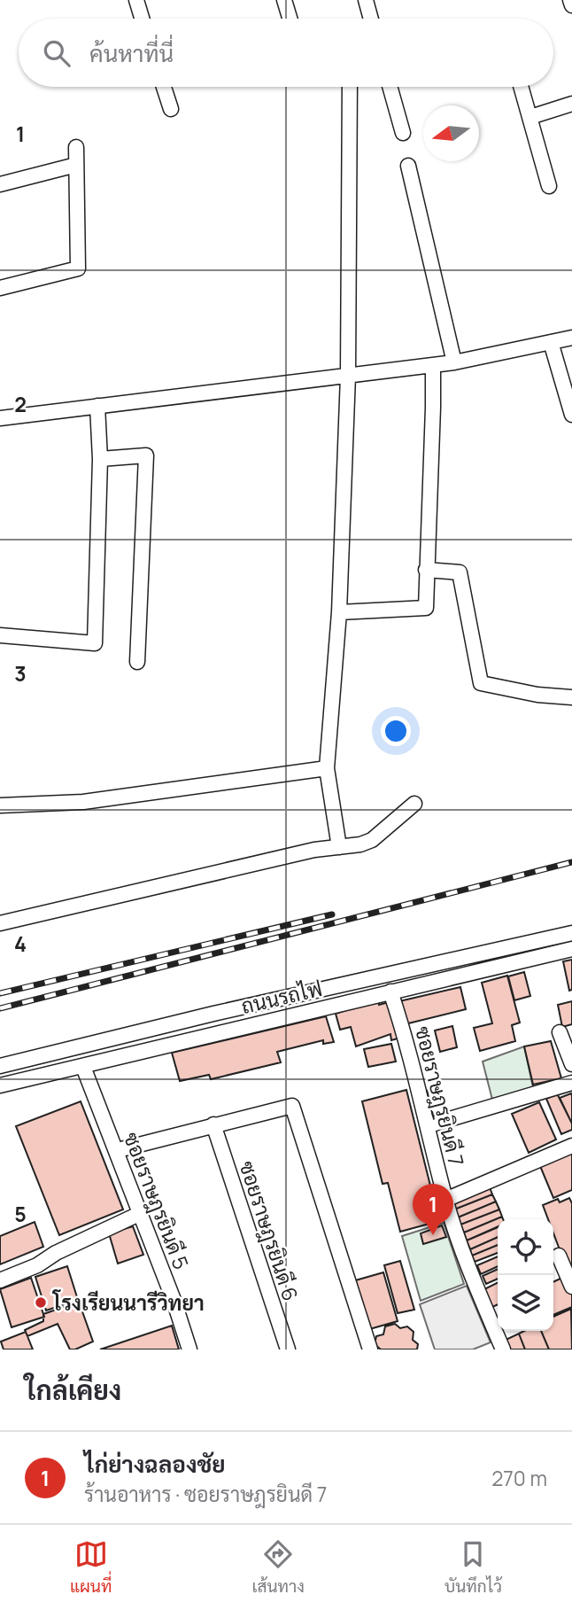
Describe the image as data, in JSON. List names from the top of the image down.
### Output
{
  "streets": {
    "street": [
      "ถนนรถไฟ",
      "ซอยราษฎรยินดี 7",
      "ซอยราษฎรยินดี 5",
      "ซอยราษฎรยินดี 6"
    ]
  },
  "crossings": [
    ["ถนนรถไฟ", "ซอยราษฎรยินดี 7"],
    ["ถนนรถไฟ", "ซอยราษฎรยินดี 5"]
  ],
  "places": ["โรงเรียนนารีวิทยา"],
  "north": "left",
  "page": {
    "search": "ค้นหาที่นี่",
    "pins": "1",
    "heading": "ใกล้เคียง",
    "list": [
      {
        "mark": "1",
        "name": "ไก่ย่างฉลองชัย",
        "note": "ร้านอาหาร · ซอยราษฎรยินดี 7",
        "value": "270 m"
      }
    ],
    "nav": ["แผนที่", "เส้นทาง", "บันทึกไว้"]
  },
  "grid": {
    "rows": [
      "1",
      "2",
      "3",
      "4",
      "5"
    ]
  }
}
